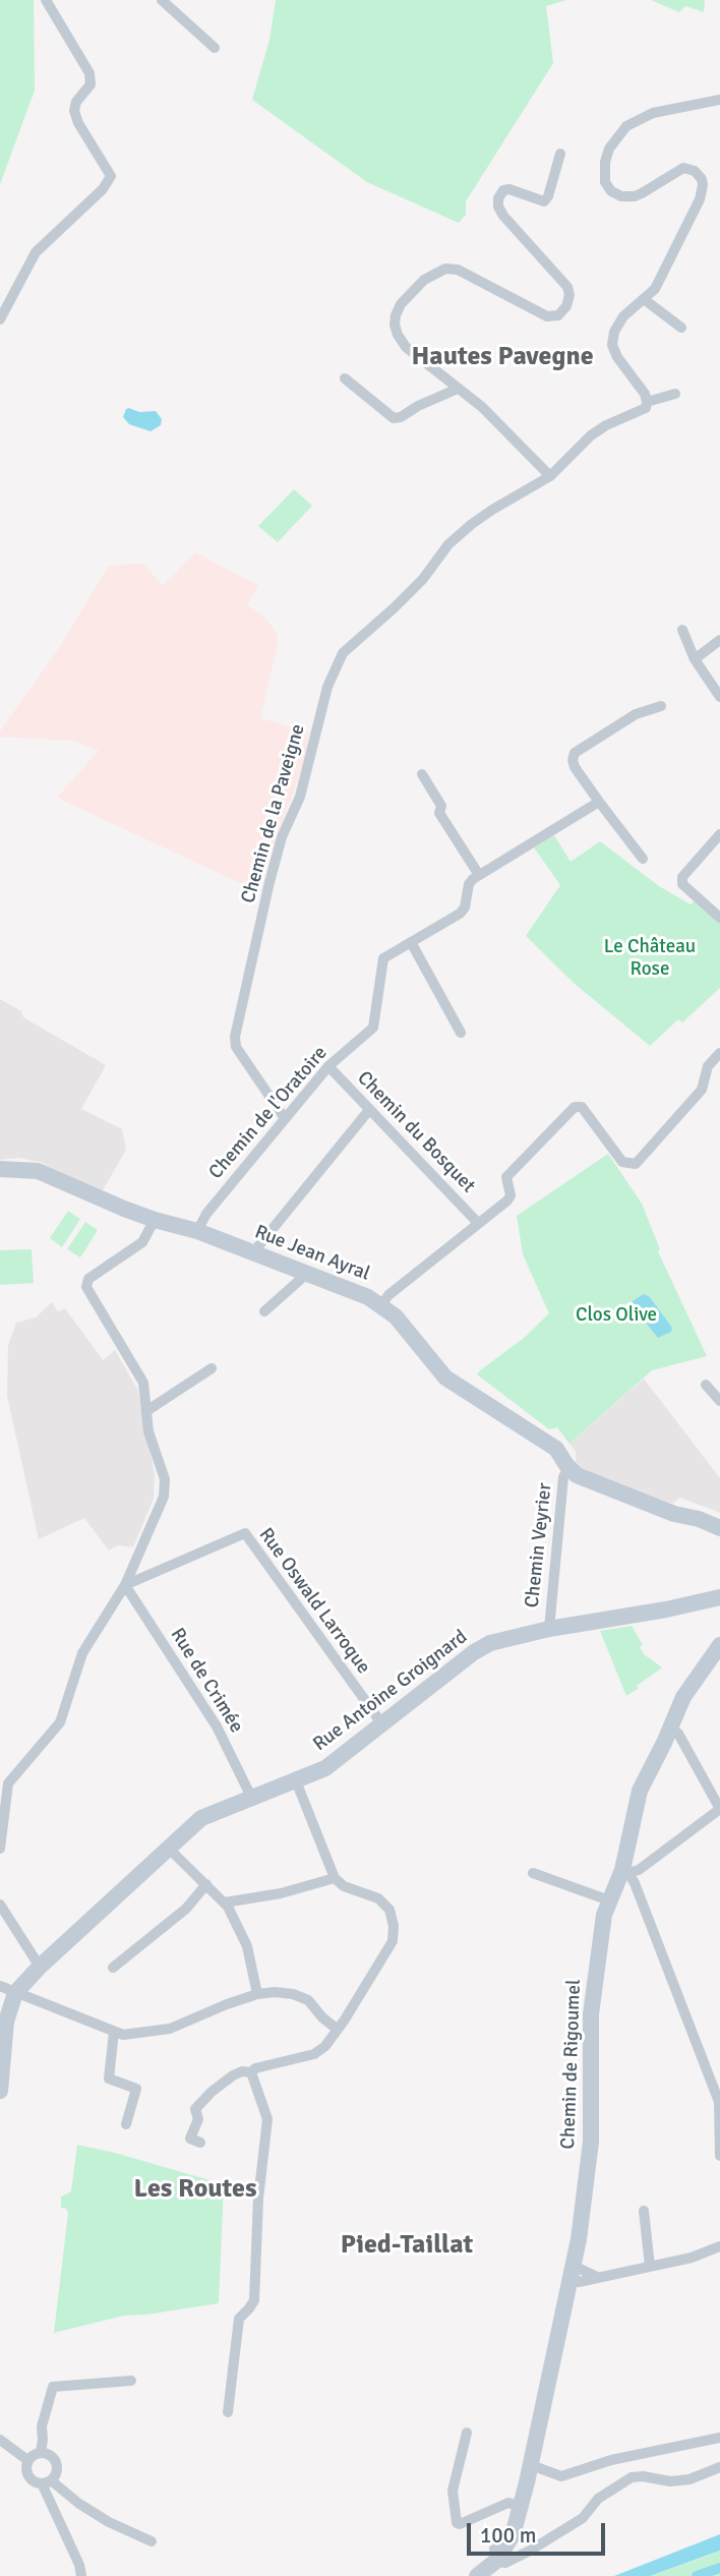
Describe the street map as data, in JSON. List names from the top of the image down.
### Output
{
  "streets": {
    "main road": ["Rue Jean Ayral", "Rue Antoine Groignard", "Chemin de Rigoumel"],
    "street": [
      "Chemin de la Paveigne",
      "Chemin de l'Oratoire",
      "Chemin du Bosquet",
      "Chemin Veyrier",
      "Rue Oswald Larroque",
      "Rue de Crimée"
    ]
  },
  "crossings": [
    ["Chemin de la Paveigne", "Chemin de l'Oratoire"],
    ["Chemin de l'Oratoire", "Chemin du Bosquet"],
    ["Chemin de l'Oratoire", "Rue Jean Ayral"],
    ["Rue Jean Ayral", "Chemin Veyrier"],
    ["Chemin Veyrier", "Rue Antoine Groignard"],
    ["Rue Oswald Larroque", "Rue de Crimée"],
    ["Rue Oswald Larroque", "Rue Antoine Groignard"],
    ["Rue de Crimée", "Rue Antoine Groignard"]
  ],
  "districts": ["Hautes Pavegne", "Les Routes", "Pied-Taillat"],
  "parks": ["Le Château Rose", "Clos Olive"],
  "scale_bar": "100 m"
}
